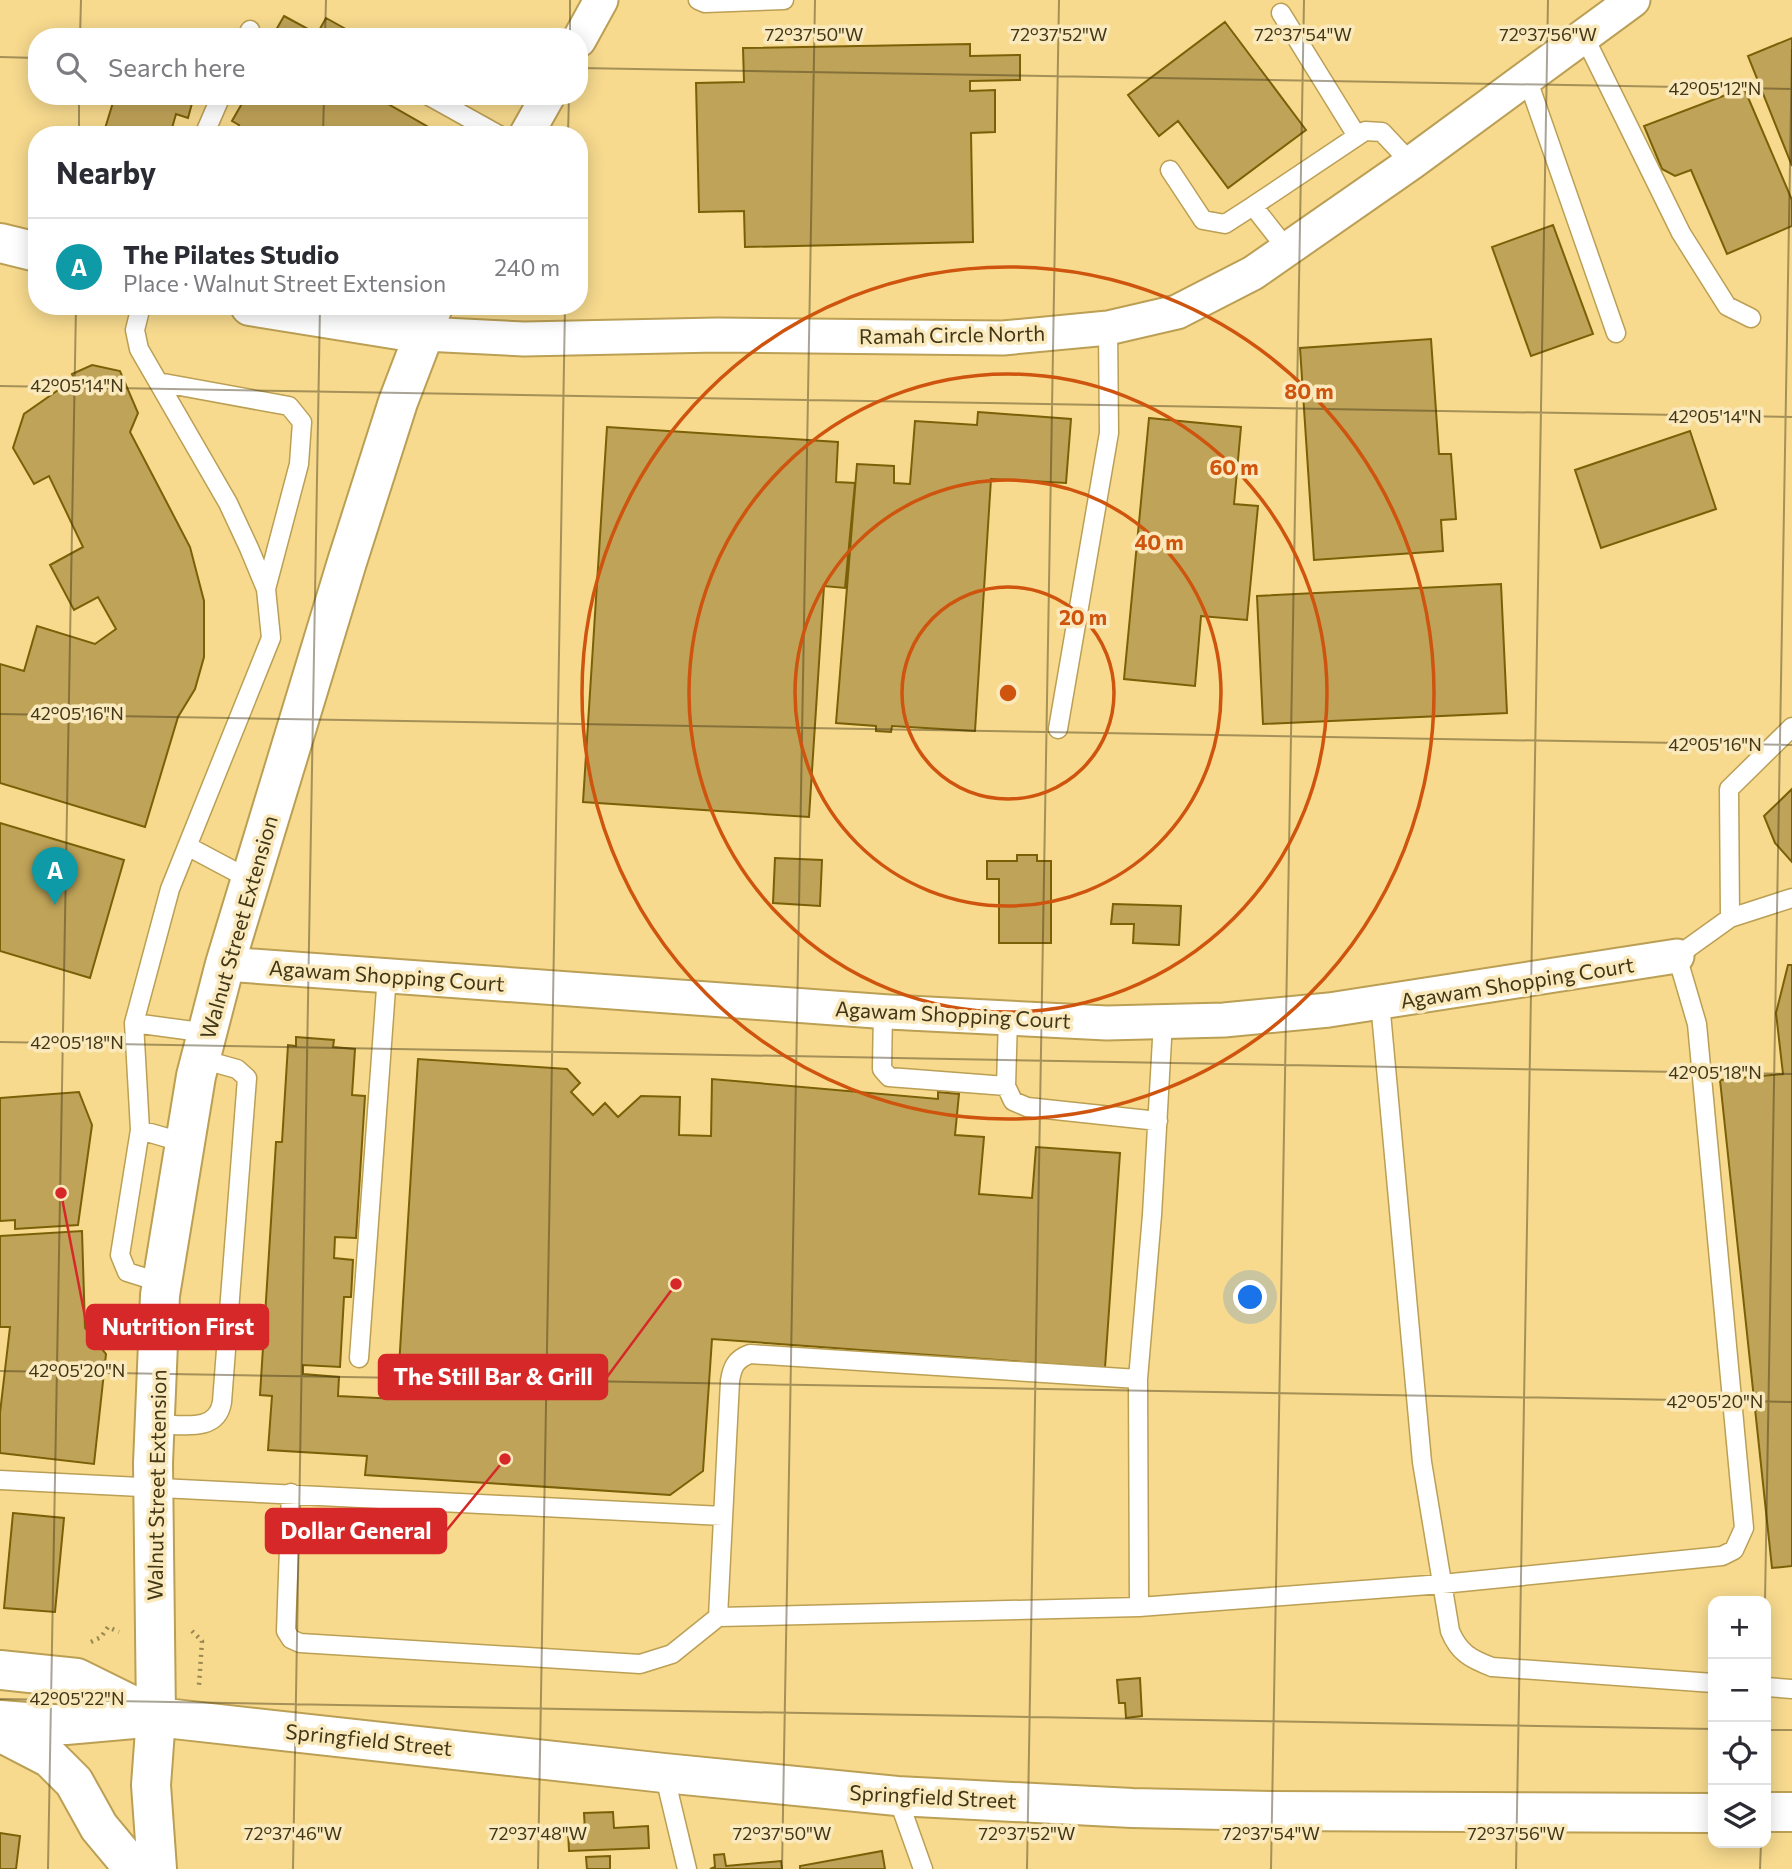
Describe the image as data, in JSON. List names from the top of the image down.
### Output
{
  "streets": {
    "main road": ["Walnut Street Extension", "Springfield Street"],
    "street": ["Ramah Circle North", "Agawam Shopping Court"]
  },
  "crossings": [
    ["Ramah Circle North", "Walnut Street Extension"],
    ["Walnut Street Extension", "Agawam Shopping Court"],
    ["Walnut Street Extension", "Springfield Street"]
  ],
  "places": ["Nutrition First", "The Still Bar & Grill", "Dollar General"],
  "page": {
    "search": "Search here",
    "heading": "Nearby",
    "list": [
      {
        "mark": "A",
        "name": "The Pilates Studio",
        "note": "Place · Walnut Street Extension",
        "value": "240 m"
      }
    ],
    "pins": "A",
    "map_buttons": ["+", "−"]
  },
  "coordinates": [
    "72°37'50\"W",
    "72°37'52\"W",
    "72°37'54\"W",
    "72°37'56\"W",
    "42°05'12\"N",
    "42°05'14\"N",
    "42°05'16\"N",
    "42°05'18\"N",
    "42°05'20\"N",
    "42°05'22\"N",
    "72°37'46\"W",
    "72°37'48\"W"
  ],
  "rings": [
    "80 m",
    "60 m",
    "40 m",
    "20 m"
  ]
}
